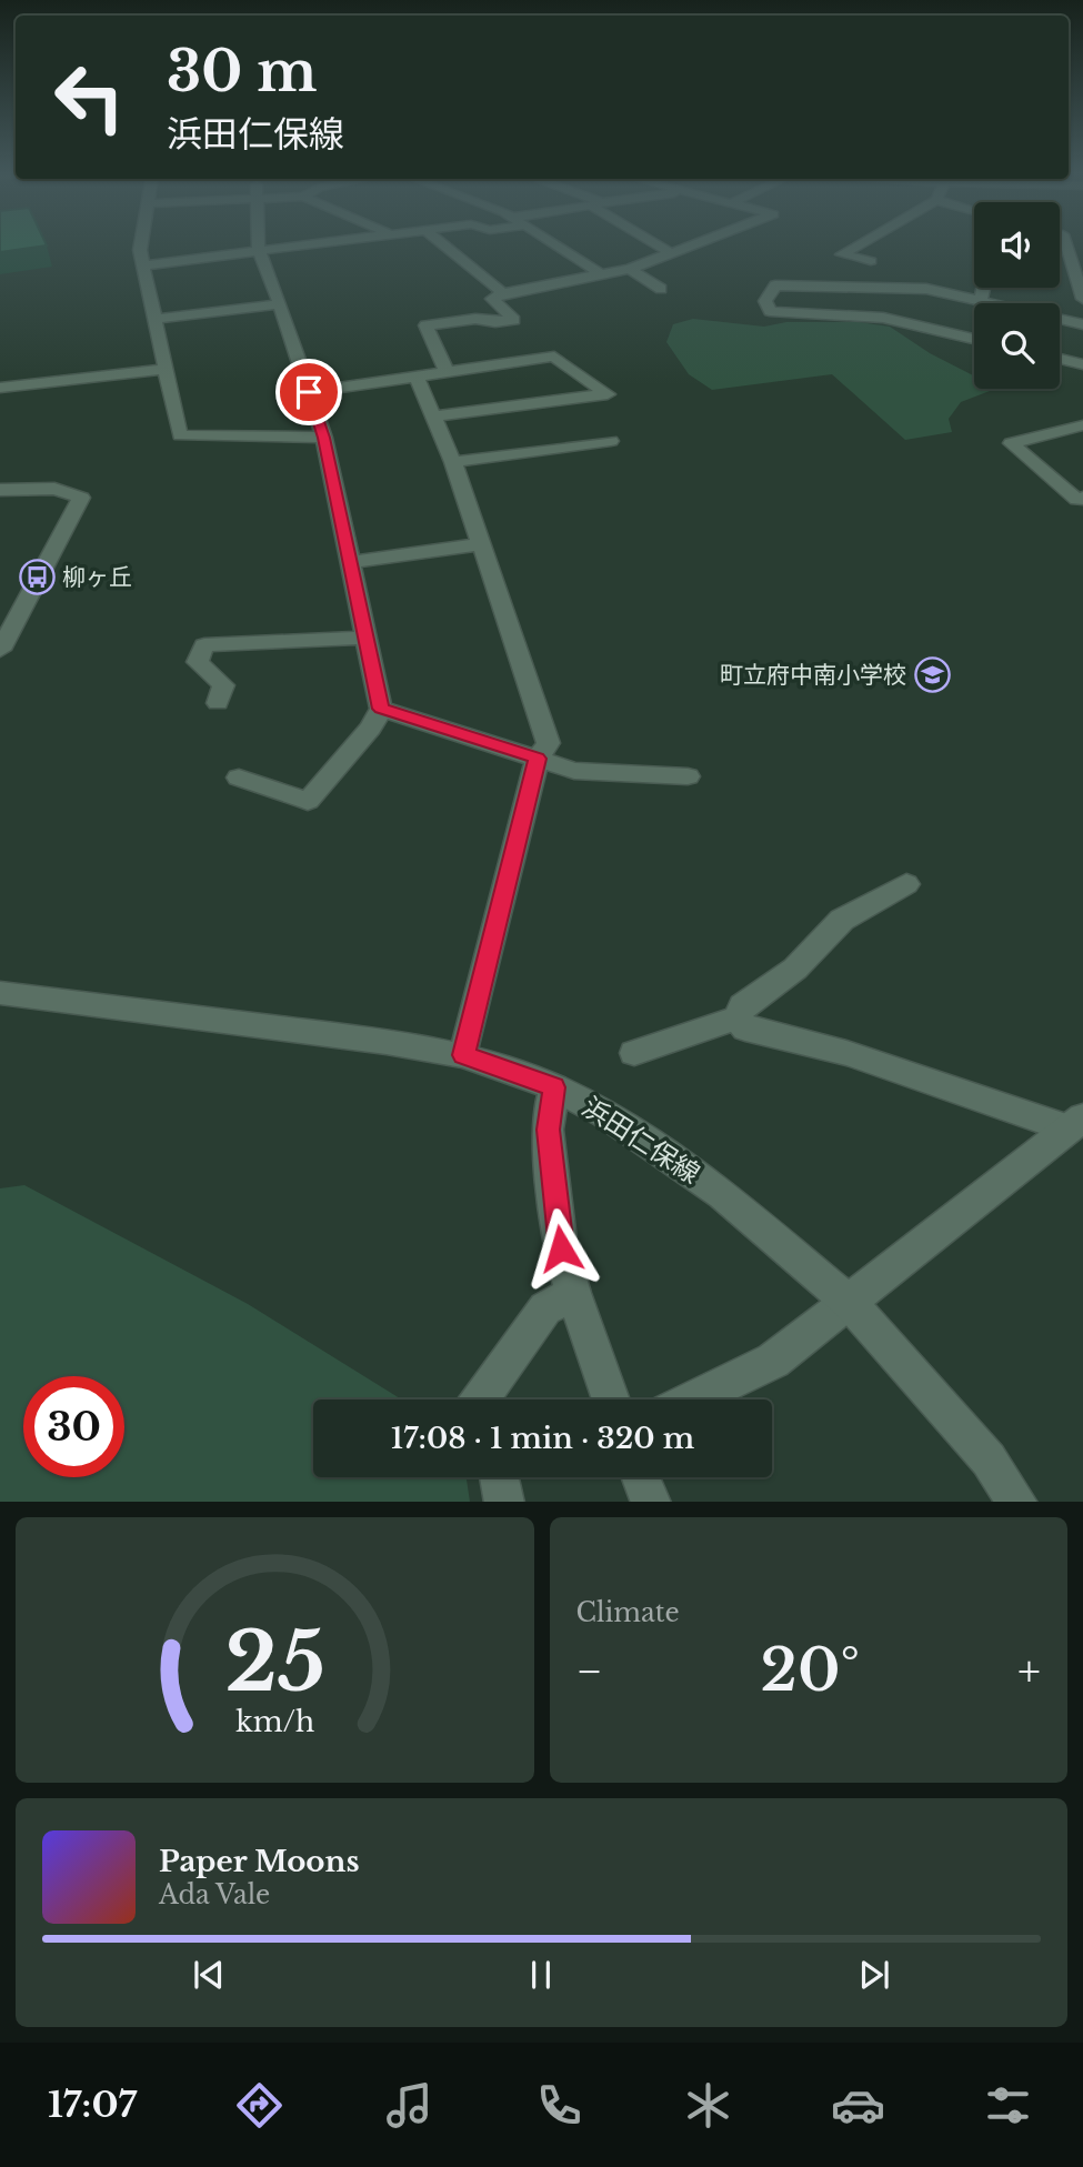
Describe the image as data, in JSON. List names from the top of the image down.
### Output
{
  "streets": {
    "street": ["浜田仁保線"]
  },
  "places": {
    "bus stop": ["柳ヶ丘"],
    "school or university": ["町立府中南小学校"]
  },
  "page": {
    "turn": ["30 m", "浜田仁保線"],
    "limit": "30",
    "trip": "17:08 · 1 min · 320 m",
    "tile": "Climate",
    "heat": ["−", "20°", "+"],
    "song": ["Paper Moons", "Ada Vale"],
    "tabs": "17:07",
    "gauge": ["25", "km/h"]
  }
}
